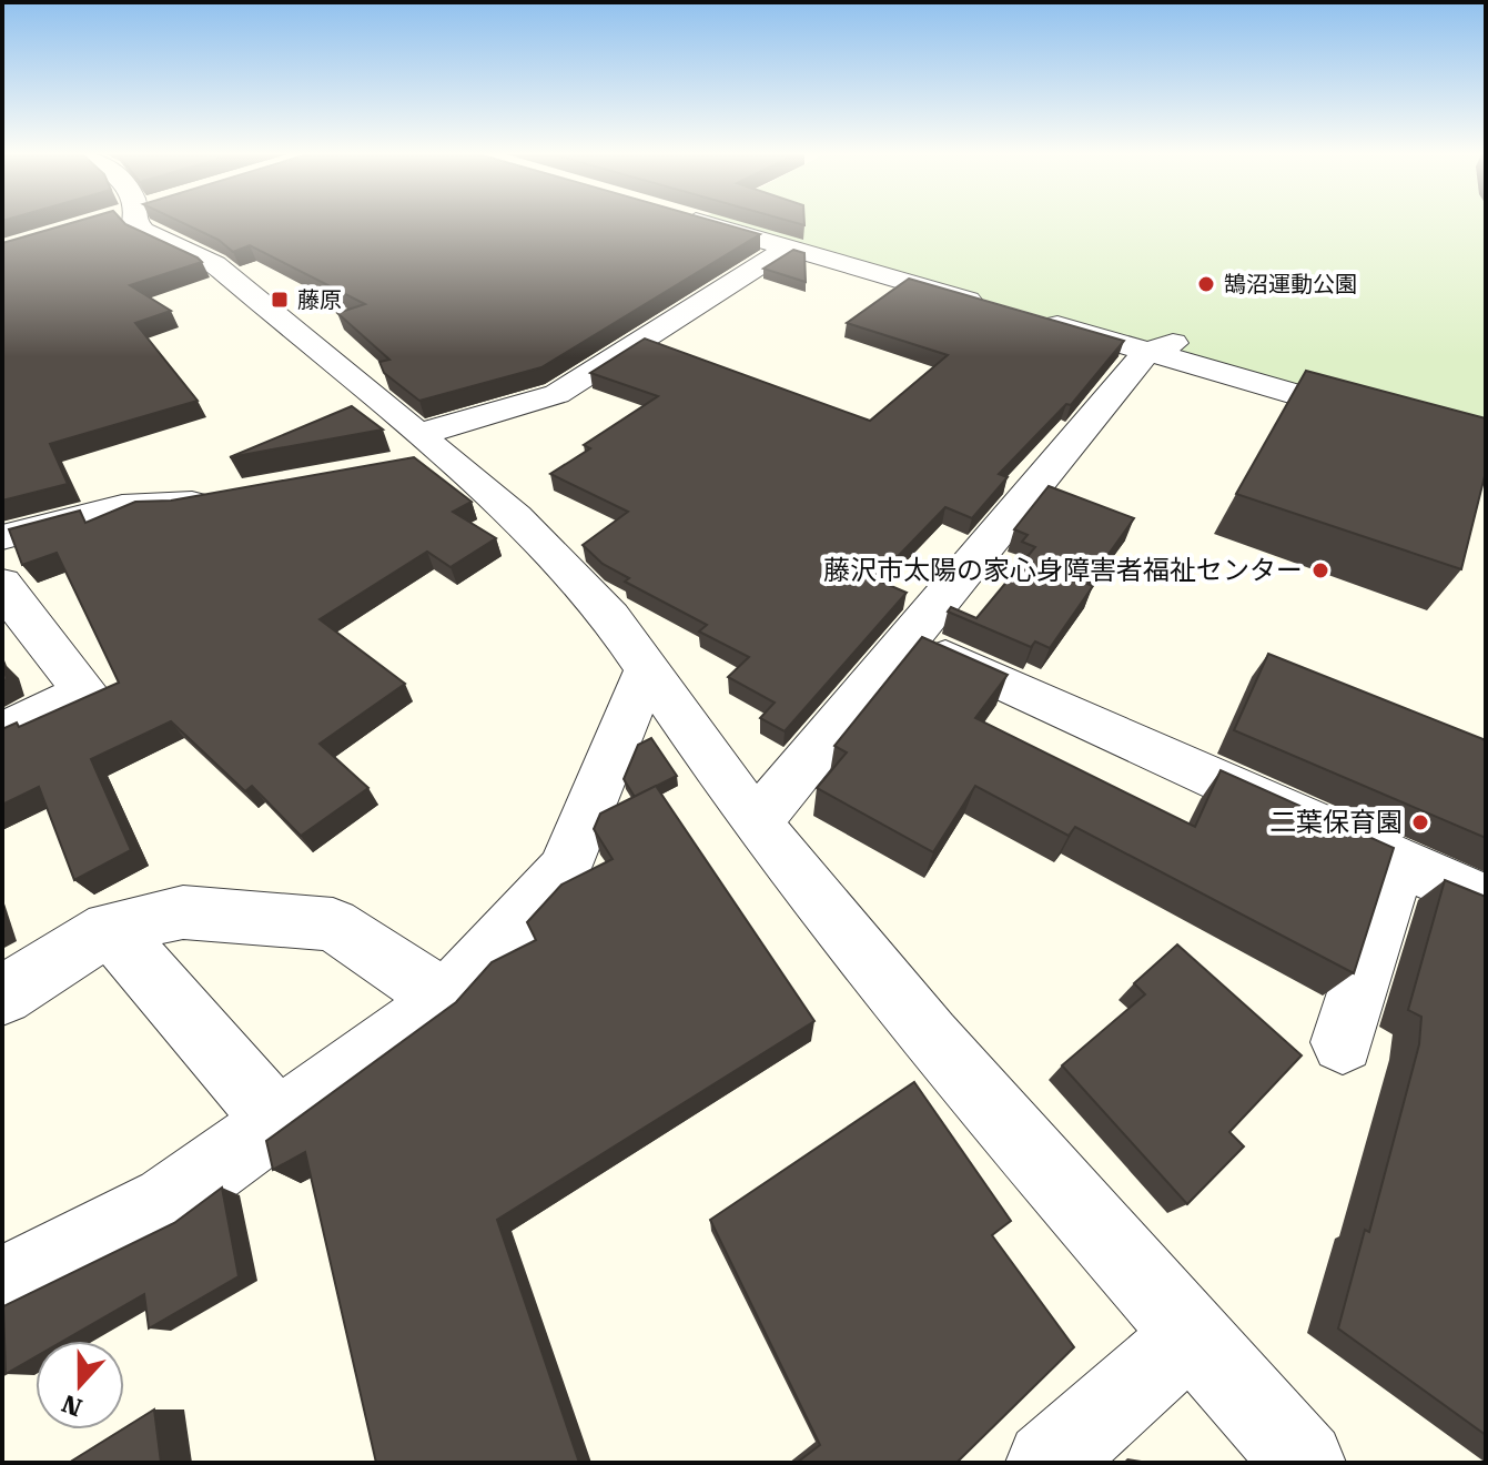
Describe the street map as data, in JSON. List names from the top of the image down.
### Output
{
  "places": {
    "other": ["鵠沼運動公園", "藤沢市太陽の家心身障害者福祉センター", "二葉保育園"],
    "transit": ["藤原"]
  },
  "north": "bottom"
}
